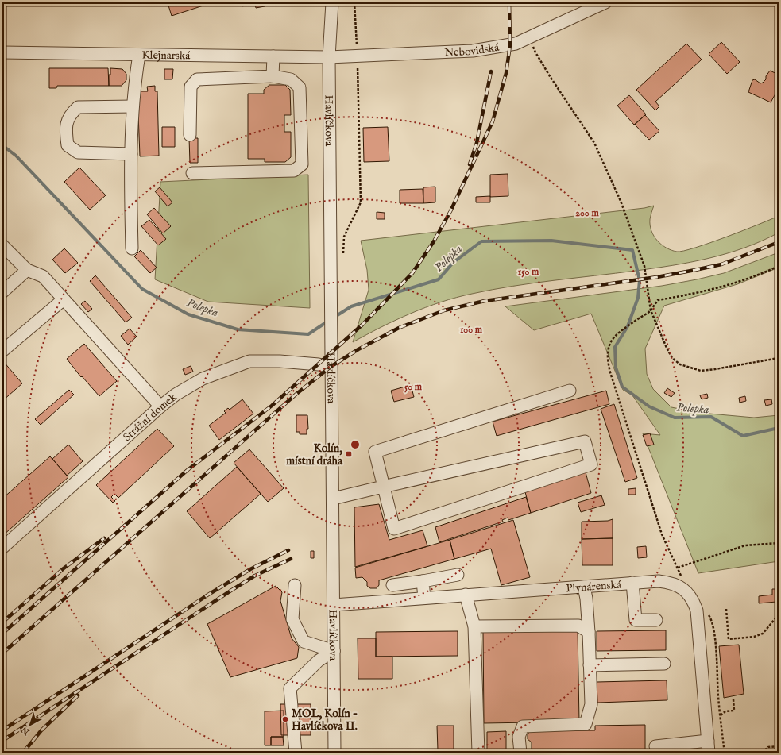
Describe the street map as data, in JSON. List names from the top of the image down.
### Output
{
  "streets": {
    "street": [
      "Nebovidská",
      "Klejnarská",
      "Havlíčkova",
      "Strážní domek",
      "Plynárenská"
    ]
  },
  "crossings": [
    ["Nebovidská", "Klejnarská"],
    ["Nebovidská", "Havlíčkova"],
    ["Klejnarská", "Havlíčkova"],
    ["Havlíčkova", "Strážní domek"],
    ["Havlíčkova", "Plynárenská"]
  ],
  "water": ["Polepka"],
  "places": {
    "transit": ["Kolín, místní dráha"],
    "other": ["MOL, Kolín - Havlíčkova II."]
  },
  "north": "bottom left",
  "rings": [
    "200 m",
    "150 m",
    "100 m",
    "50 m"
  ]
}
